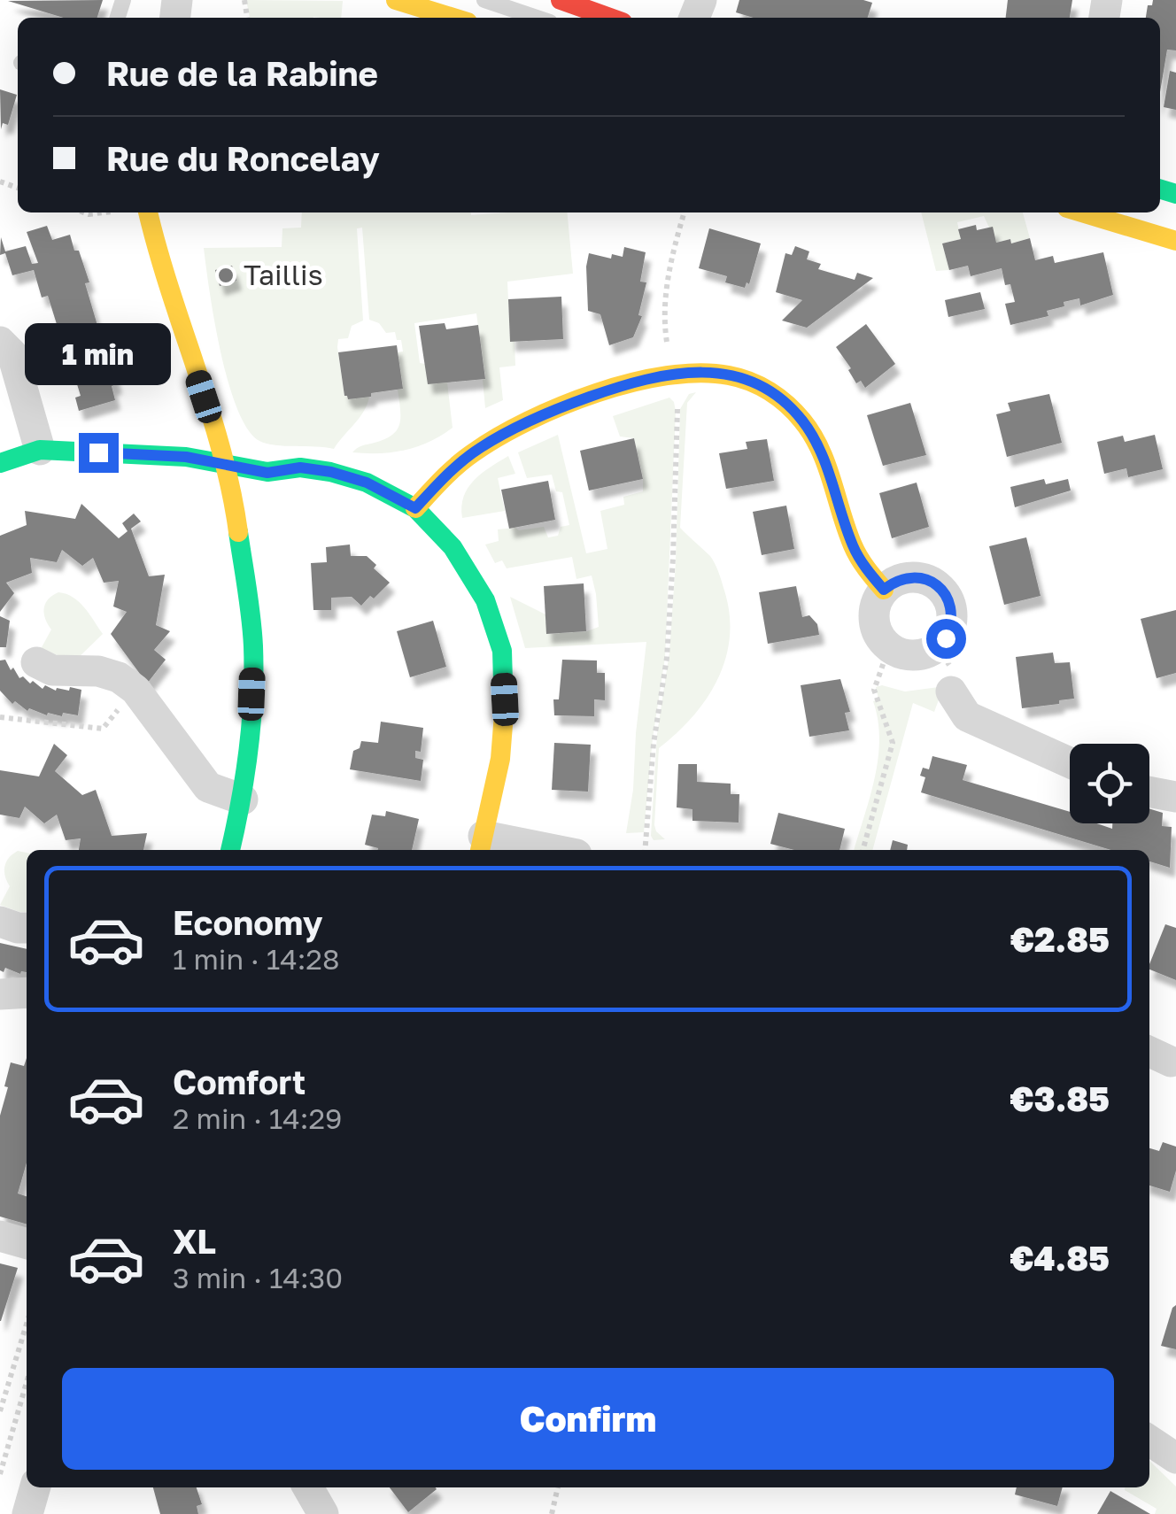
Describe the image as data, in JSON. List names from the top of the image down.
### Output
{
  "places": ["Taillis"],
  "page": {
    "banner": ["Rue de la Rabine", "Rue du Roncelay"],
    "bubble": "1 min",
    "list": [
      {
        "name": "Economy",
        "note": "1 min · 14:28",
        "value": "€2.85"
      },
      {
        "name": "Comfort",
        "note": "2 min · 14:29",
        "value": "€3.85"
      },
      {
        "name": "XL",
        "note": "3 min · 14:30",
        "value": "€4.85"
      }
    ],
    "buttons": "Confirm"
  }
}
